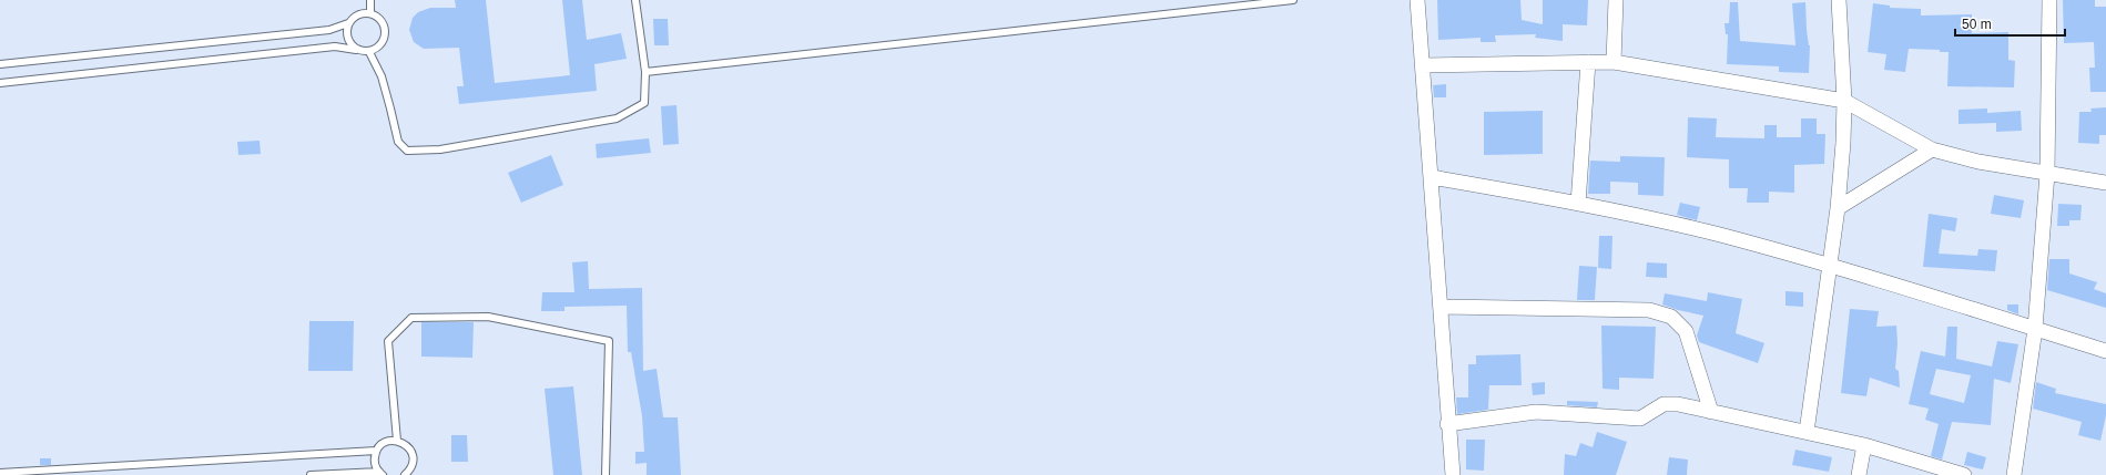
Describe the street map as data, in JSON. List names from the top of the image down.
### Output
{
  "scale_bar": "50 m"
}
